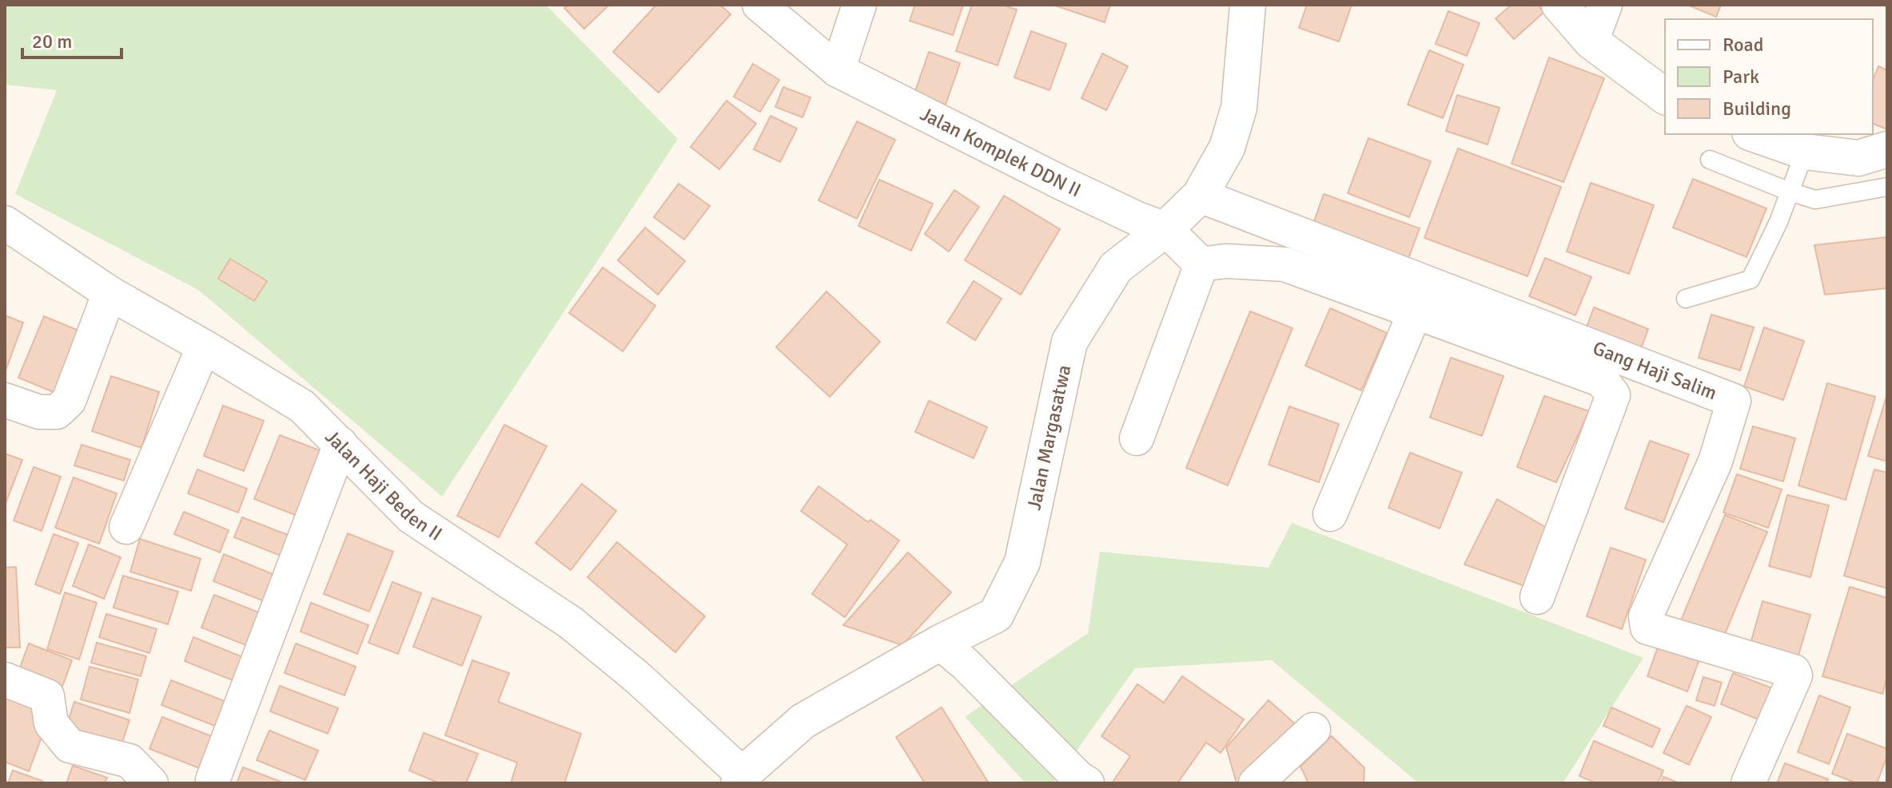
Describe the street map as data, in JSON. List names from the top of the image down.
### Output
{
  "streets": {
    "street": [
      "Jalan Komplek DDN II",
      "Gang Haji Salim",
      "Jalan Margasatwa",
      "Jalan Haji Beden II"
    ]
  },
  "crossings": [
    ["Jalan Komplek DDN II", "Jalan Margasatwa"],
    ["Gang Haji Salim", "Jalan Margasatwa"],
    ["Jalan Margasatwa", "Jalan Haji Beden II"]
  ],
  "legend": ["Road", "Park", "Building"],
  "scale_bar": "20 m"
}
